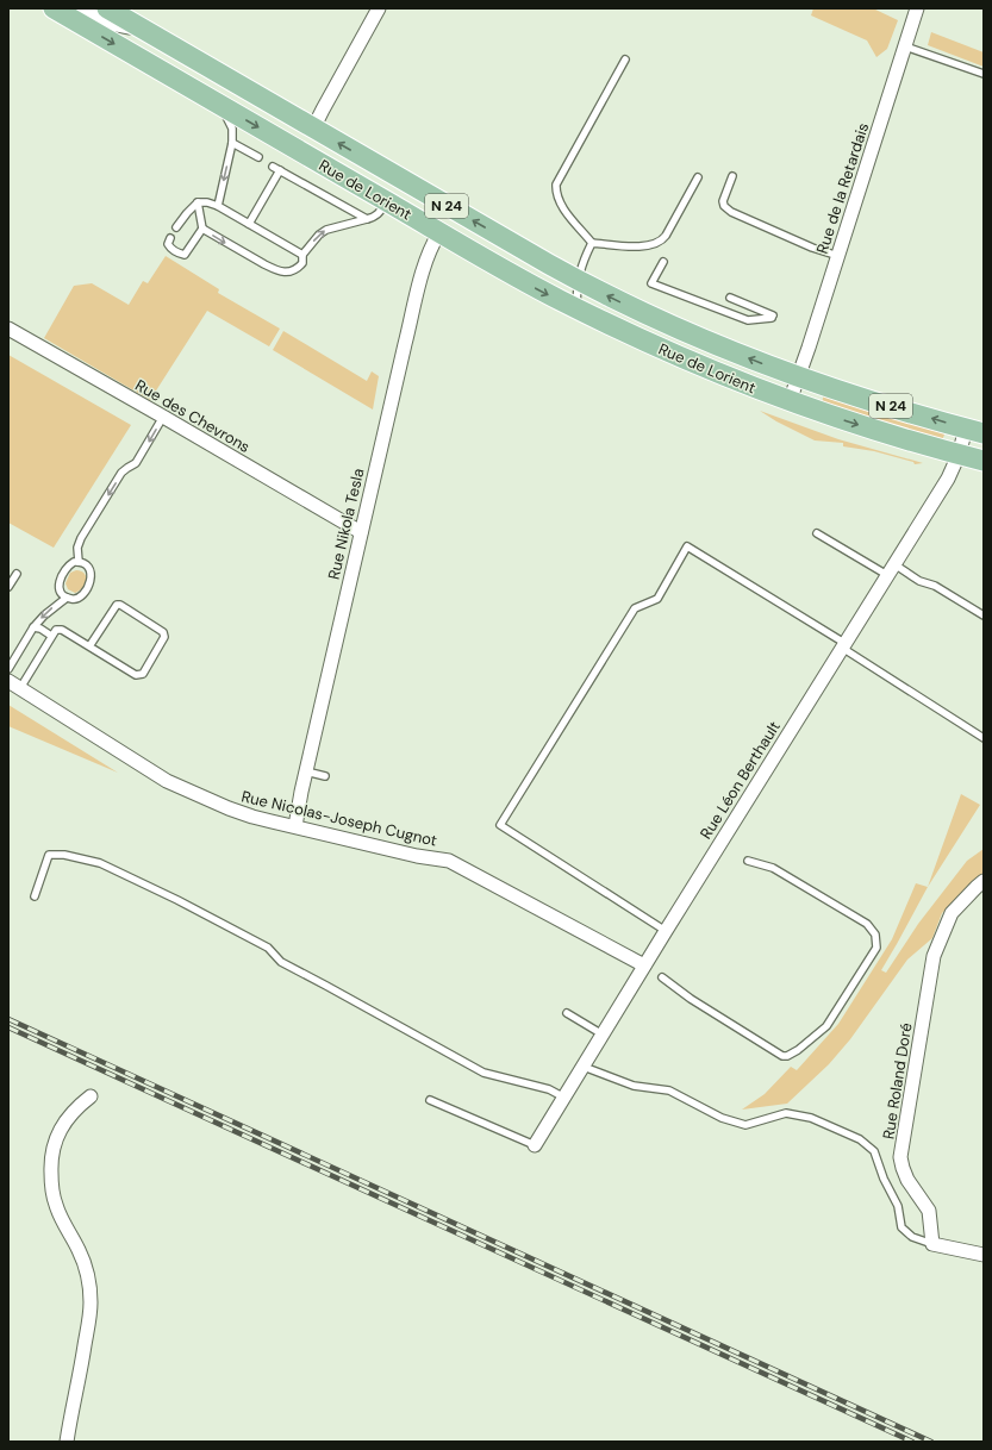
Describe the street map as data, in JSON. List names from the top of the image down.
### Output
{
  "streets": {
    "main road": ["Rue de Lorient", "N 24"],
    "street": [
      "Rue de la Retardais",
      "Rue des Chevrons",
      "Rue Nikola Tesla",
      "Rue Léon Berthault",
      "Rue Nicolas-Joseph Cugnot",
      "Rue Roland Doré"
    ]
  },
  "crossings": [
    ["Rue de la Retardais", "Rue de Lorient"],
    ["Rue de Lorient", "Rue Nikola Tesla"],
    ["Rue de Lorient", "Rue Léon Berthault"],
    ["Rue des Chevrons", "Rue Nikola Tesla"],
    ["Rue Nikola Tesla", "Rue Nicolas-Joseph Cugnot"],
    ["Rue Léon Berthault", "Rue Nicolas-Joseph Cugnot"]
  ]
}
